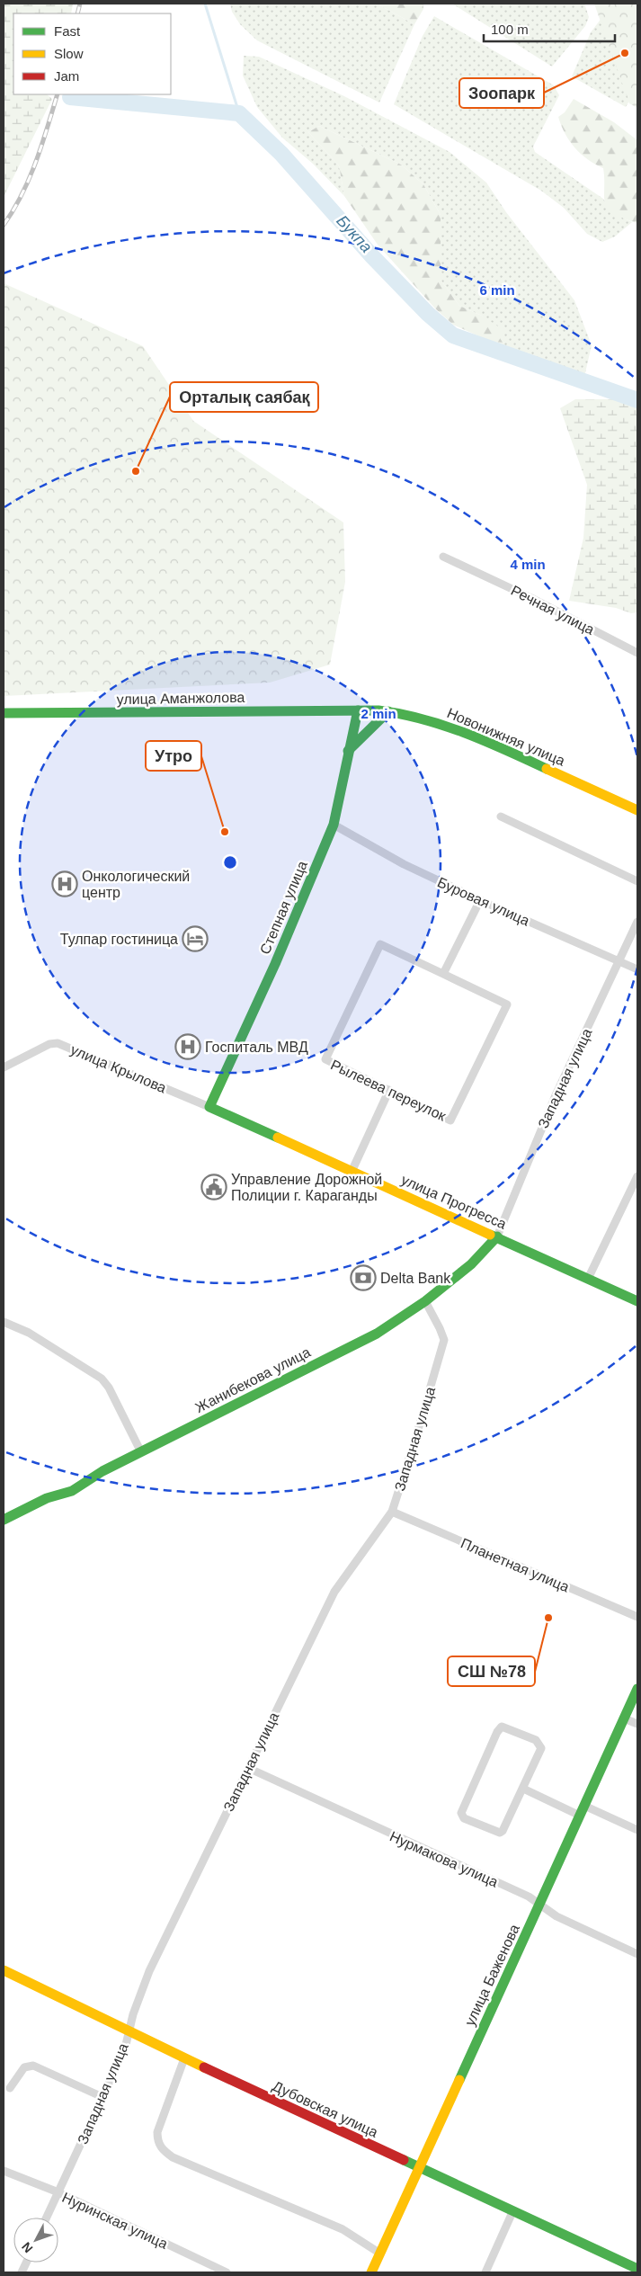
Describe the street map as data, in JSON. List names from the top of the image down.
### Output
{
  "streets": {
    "main road": [
      "улица Аманжолова",
      "Новонижняя улица",
      "Степная улица",
      "улица Прогресса",
      "Жанибекова улица",
      "улица Баженова",
      "Дубовская улица"
    ],
    "street": [
      "Речная улица",
      "Буровая улица",
      "улица Крылова",
      "Западная улица",
      "Рылеева переулок",
      "Планетная улица",
      "Нурмакова улица",
      "Нуринская улица"
    ]
  },
  "crossings": [
    ["улица Аманжолова", "Новонижняя улица"],
    ["улица Аманжолова", "Степная улица"],
    ["Новонижняя улица", "Степная улица"],
    ["Буровая улица", "Степная улица"],
    ["Буровая улица", "Западная улица"],
    ["Степная улица", "улица Крылова"],
    ["Степная улица", "улица Прогресса"],
    ["улица Крылова", "улица Прогресса"],
    ["Западная улица", "улица Прогресса"],
    ["Западная улица", "Жанибекова улица"],
    ["Западная улица", "Планетная улица"],
    ["Западная улица", "Нурмакова улица"],
    ["Западная улица", "Дубовская улица"],
    ["Западная улица", "Нуринская улица"],
    ["улица Прогресса", "Жанибекова улица"],
    ["Нурмакова улица", "улица Баженова"],
    ["улица Баженова", "Дубовская улица"]
  ],
  "water": ["Букпа"],
  "places": {
    "other": [
      "Зоопарк",
      "Орталық саябақ",
      "Утро",
      "СШ №78"
    ],
    "hospital": ["Онкологический центр", "Госпиталь МВД"],
    "hotel": ["Тулпар гостиница"],
    "public building": ["Управление Дорожной Полиции г. Караганды"],
    "bank": ["Delta Bank"]
  },
  "legend": ["Fast", "Slow", "Jam"],
  "scale_bar": "100 m",
  "north": "bottom left",
  "rings": ["6 min", "4 min", "2 min"]
}
